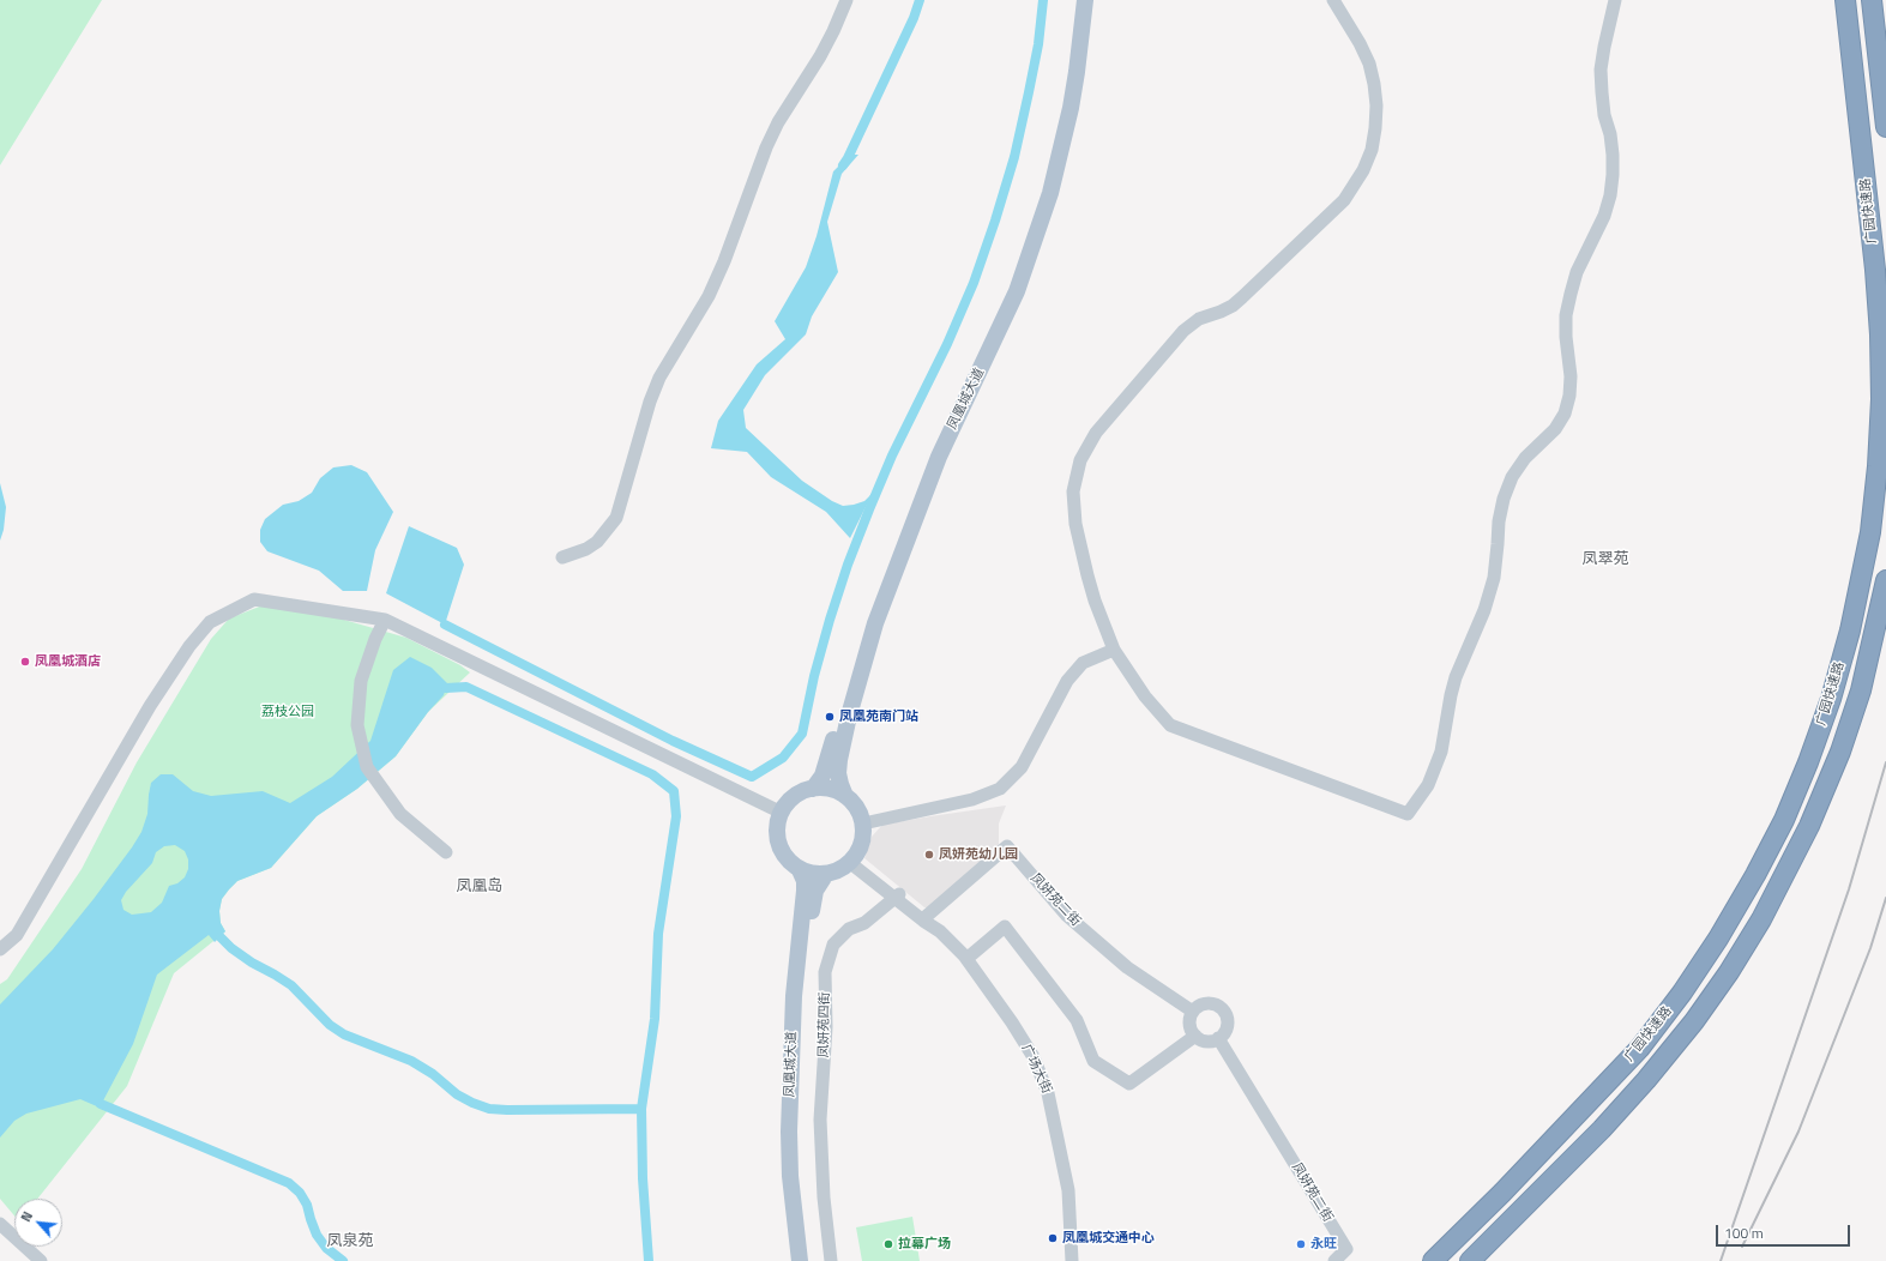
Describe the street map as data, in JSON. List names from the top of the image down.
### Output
{
  "streets": {
    "highway": ["广园快速路"],
    "main road": ["凤凰城大道"],
    "street": ["凤妍苑二街", "凤妍苑四街", "广场大街"]
  },
  "crossings": [
    ["凤凰城大道", "广场大街"],
    ["凤妍苑二街", "广场大街"],
    ["凤妍苑四街", "广场大街"]
  ],
  "districts": ["凤翠苑", "凤凰岛", "凤泉苑"],
  "parks": ["荔枝公园"],
  "places": [
    "凤凰城酒店",
    "凤凰苑南门站",
    "凤妍苑幼儿园",
    "凤凰城交通中心",
    "拉幕广场",
    "永旺"
  ],
  "scale_bar": "100 m",
  "north": "top left"
}
